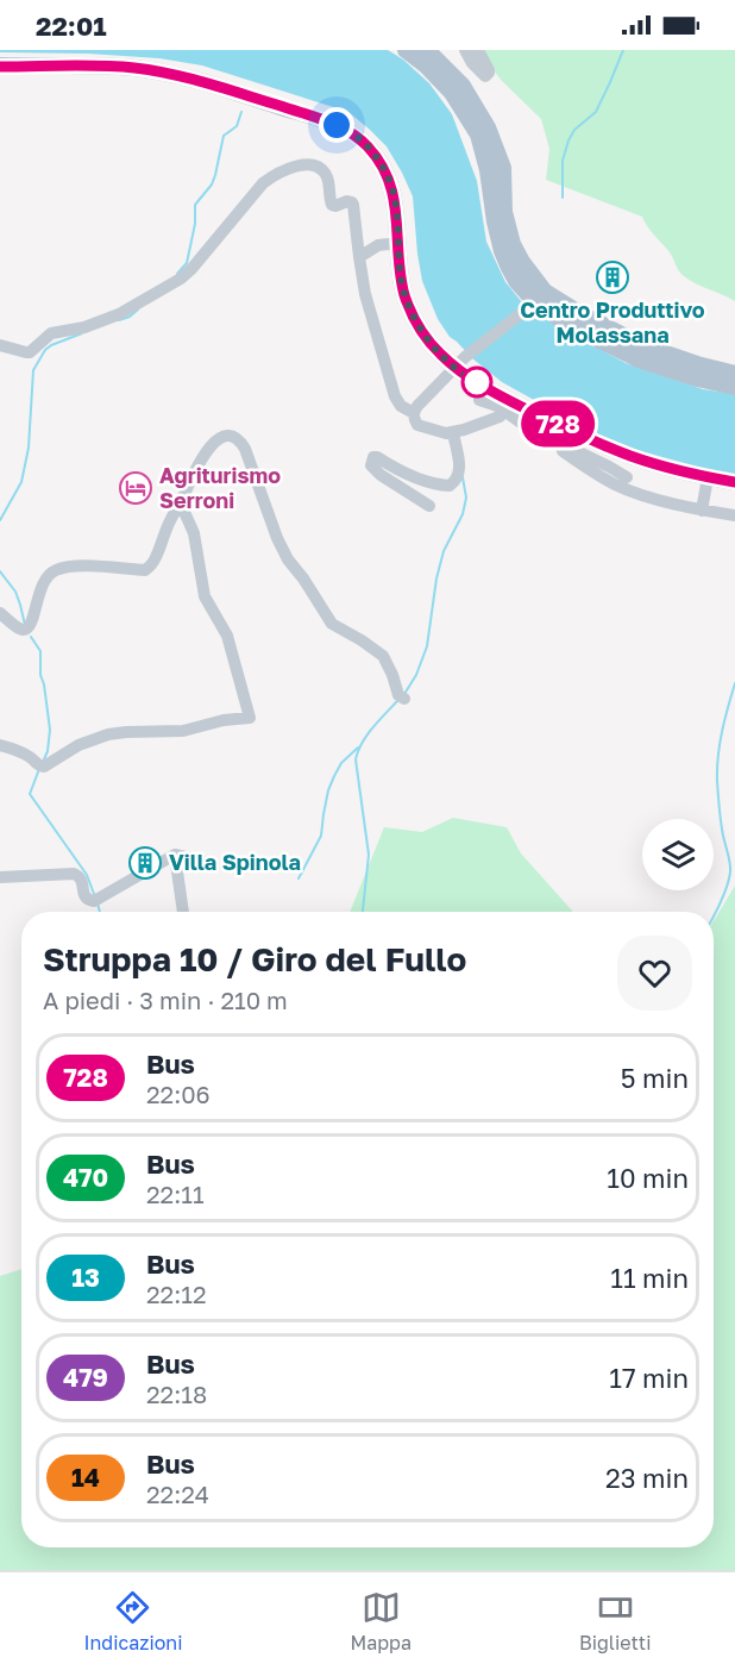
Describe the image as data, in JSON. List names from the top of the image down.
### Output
{
  "places": {
    "building": ["Centro Produttivo Molassana", "Villa Spinola"],
    "hotel": ["Agriturismo Serroni"]
  },
  "lines": ["bus line 728"],
  "page": {
    "status": "22:01",
    "on_map": "728",
    "heading": ["Struppa 10 / Giro del Fullo", "A piedi · 3 min · 210 m"],
    "list": [
      {
        "mark": "728",
        "name": "Bus",
        "note": "22:06",
        "value": "5 min"
      },
      {
        "mark": "470",
        "name": "Bus",
        "note": "22:11",
        "value": "10 min"
      },
      {
        "mark": "13",
        "name": "Bus",
        "note": "22:12",
        "value": "11 min"
      },
      {
        "mark": "479",
        "name": "Bus",
        "note": "22:18",
        "value": "17 min"
      },
      {
        "mark": "14",
        "name": "Bus",
        "note": "22:24",
        "value": "23 min"
      }
    ],
    "tabs": ["Indicazioni", "Mappa", "Biglietti"]
  }
}
